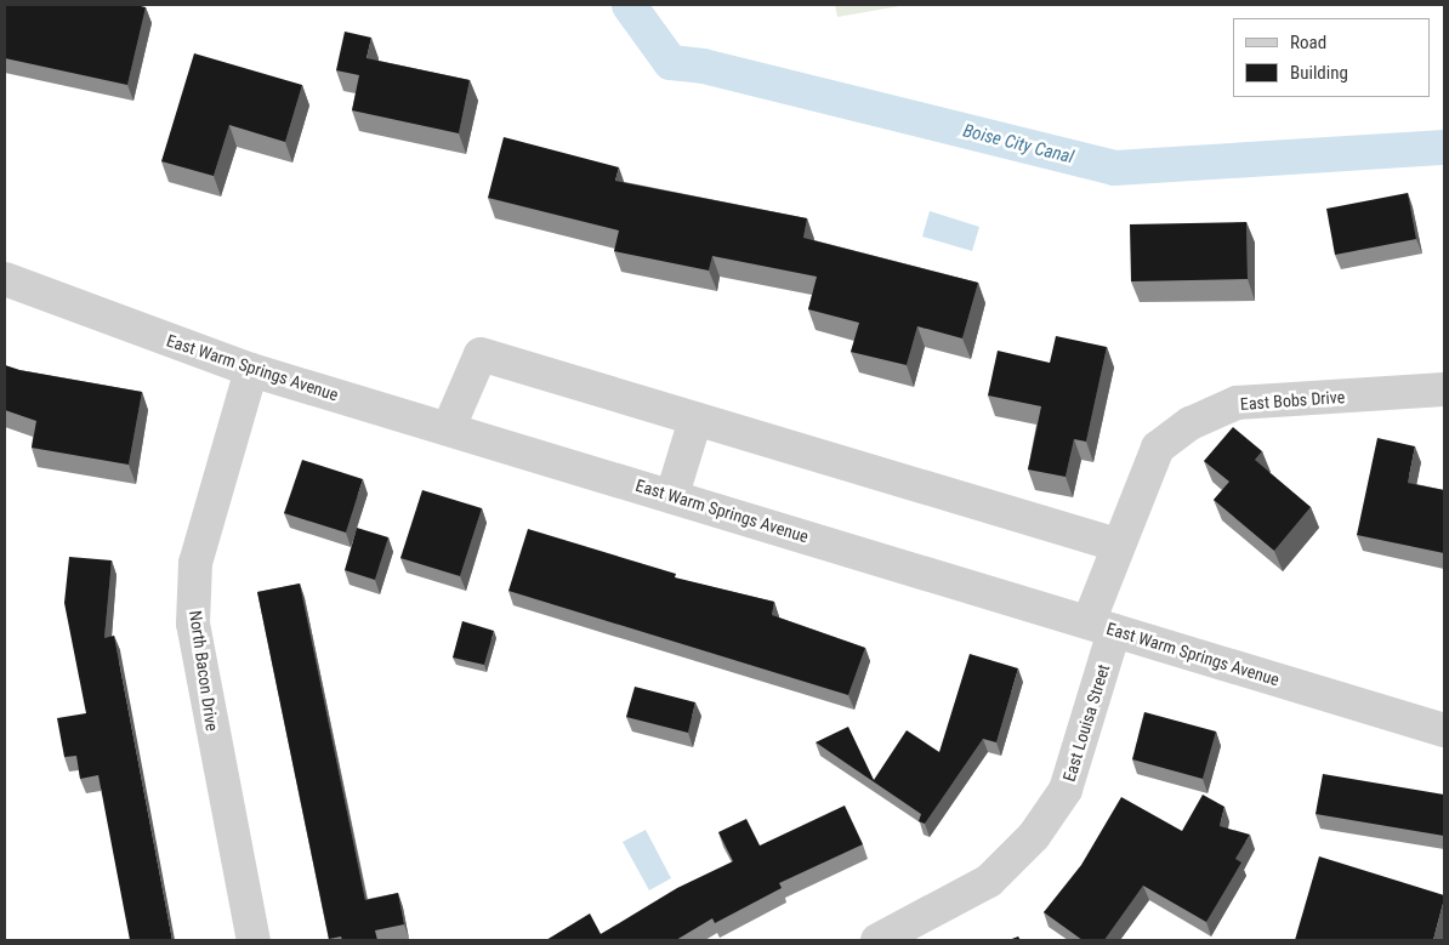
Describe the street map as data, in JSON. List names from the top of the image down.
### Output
{
  "streets": {
    "street": [
      "East Warm Springs Avenue",
      "East Bobs Drive",
      "North Bacon Drive",
      "East Louisa Street"
    ]
  },
  "crossings": [
    ["East Warm Springs Avenue", "East Bobs Drive"],
    ["East Warm Springs Avenue", "North Bacon Drive"],
    ["East Warm Springs Avenue", "East Louisa Street"],
    ["East Bobs Drive", "East Louisa Street"]
  ],
  "water": ["Boise City Canal"],
  "legend": ["Road", "Building"]
}
